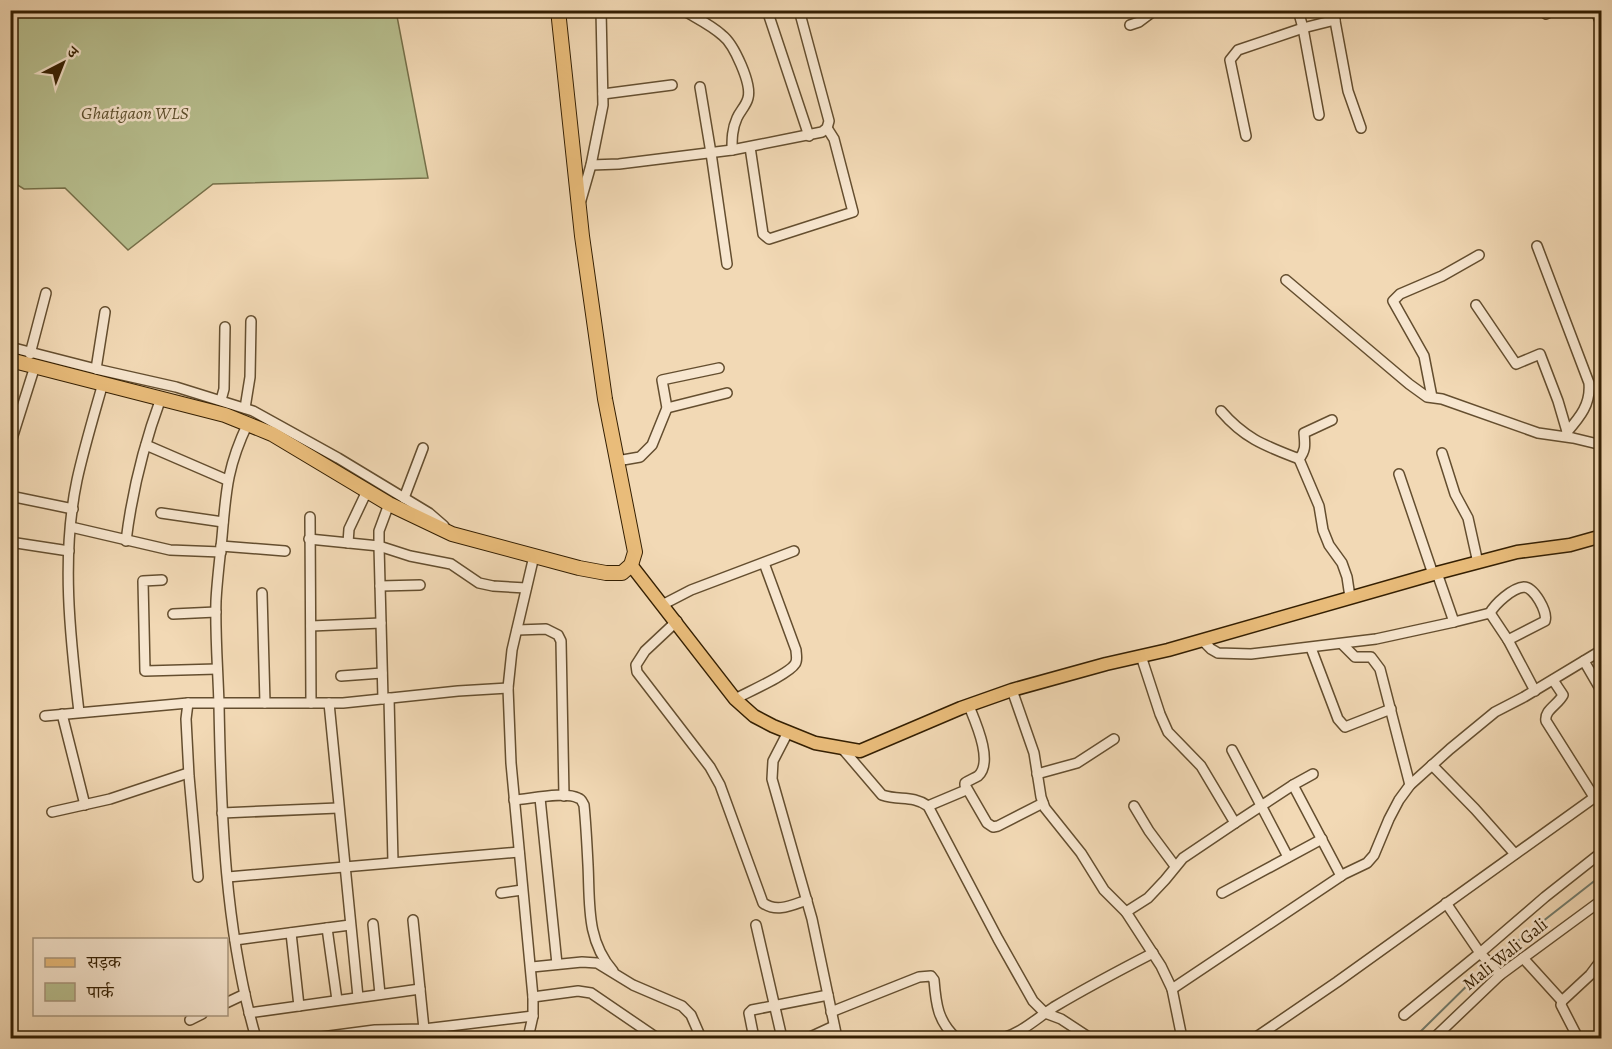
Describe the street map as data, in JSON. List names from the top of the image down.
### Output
{
  "streets": {
    "street": ["Mali Wali Gali"]
  },
  "parks": ["Ghatigaon WLS"],
  "legend": ["सड़क", "पार्क"],
  "north": "top right"
}
